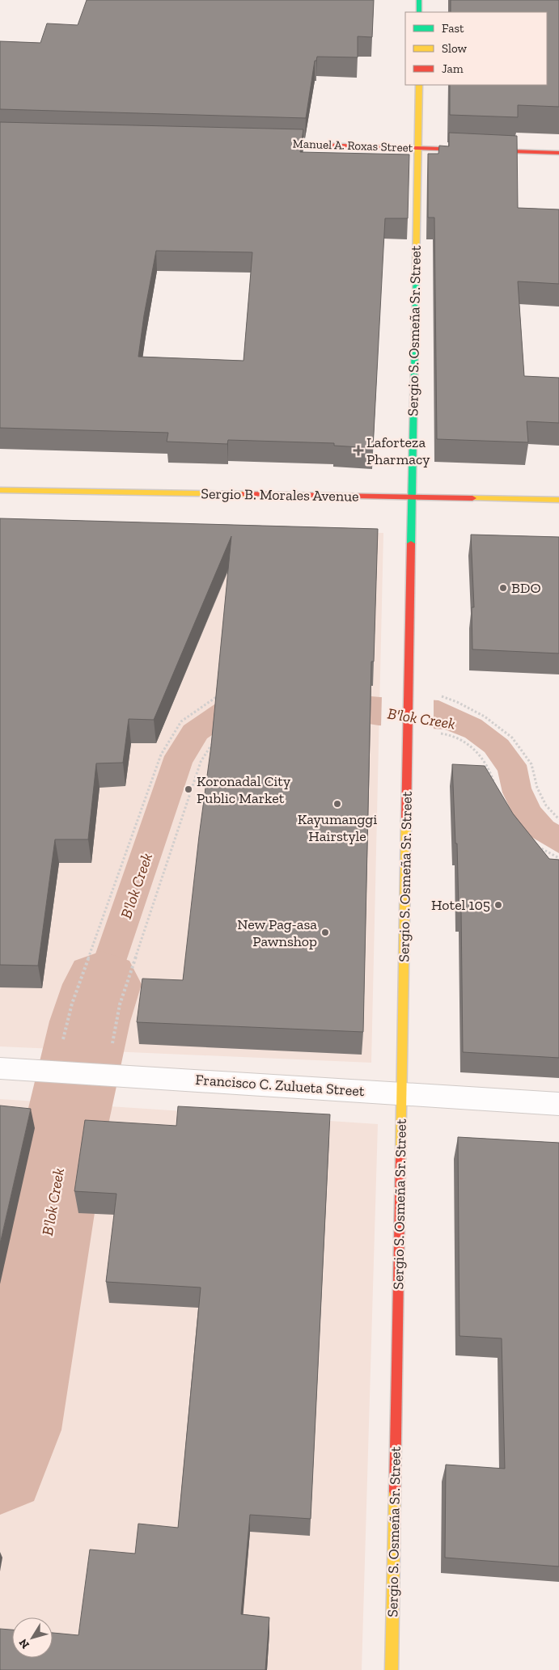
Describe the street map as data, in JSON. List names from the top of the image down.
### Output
{
  "streets": {
    "street": [
      "Manuel A. Roxas Street",
      "Sergio S. Osmeña Sr. Street",
      "Sergio B. Morales Avenue",
      "Francisco C. Zulueta Street"
    ]
  },
  "crossings": [
    ["Manuel A. Roxas Street", "Sergio S. Osmeña Sr. Street"],
    ["Sergio S. Osmeña Sr. Street", "Sergio B. Morales Avenue"],
    ["Sergio S. Osmeña Sr. Street", "Francisco C. Zulueta Street"]
  ],
  "water": ["B'lok Creek"],
  "places": {
    "health": ["Laforteza Pharmacy"],
    "other": [
      "BDO",
      "Koronadal City Public Market",
      "Kayumanggi Hairstyle",
      "Hotel 105",
      "New Pag-asa Pawnshop"
    ]
  },
  "legend": ["Fast", "Slow", "Jam"],
  "north": "bottom left"
}
